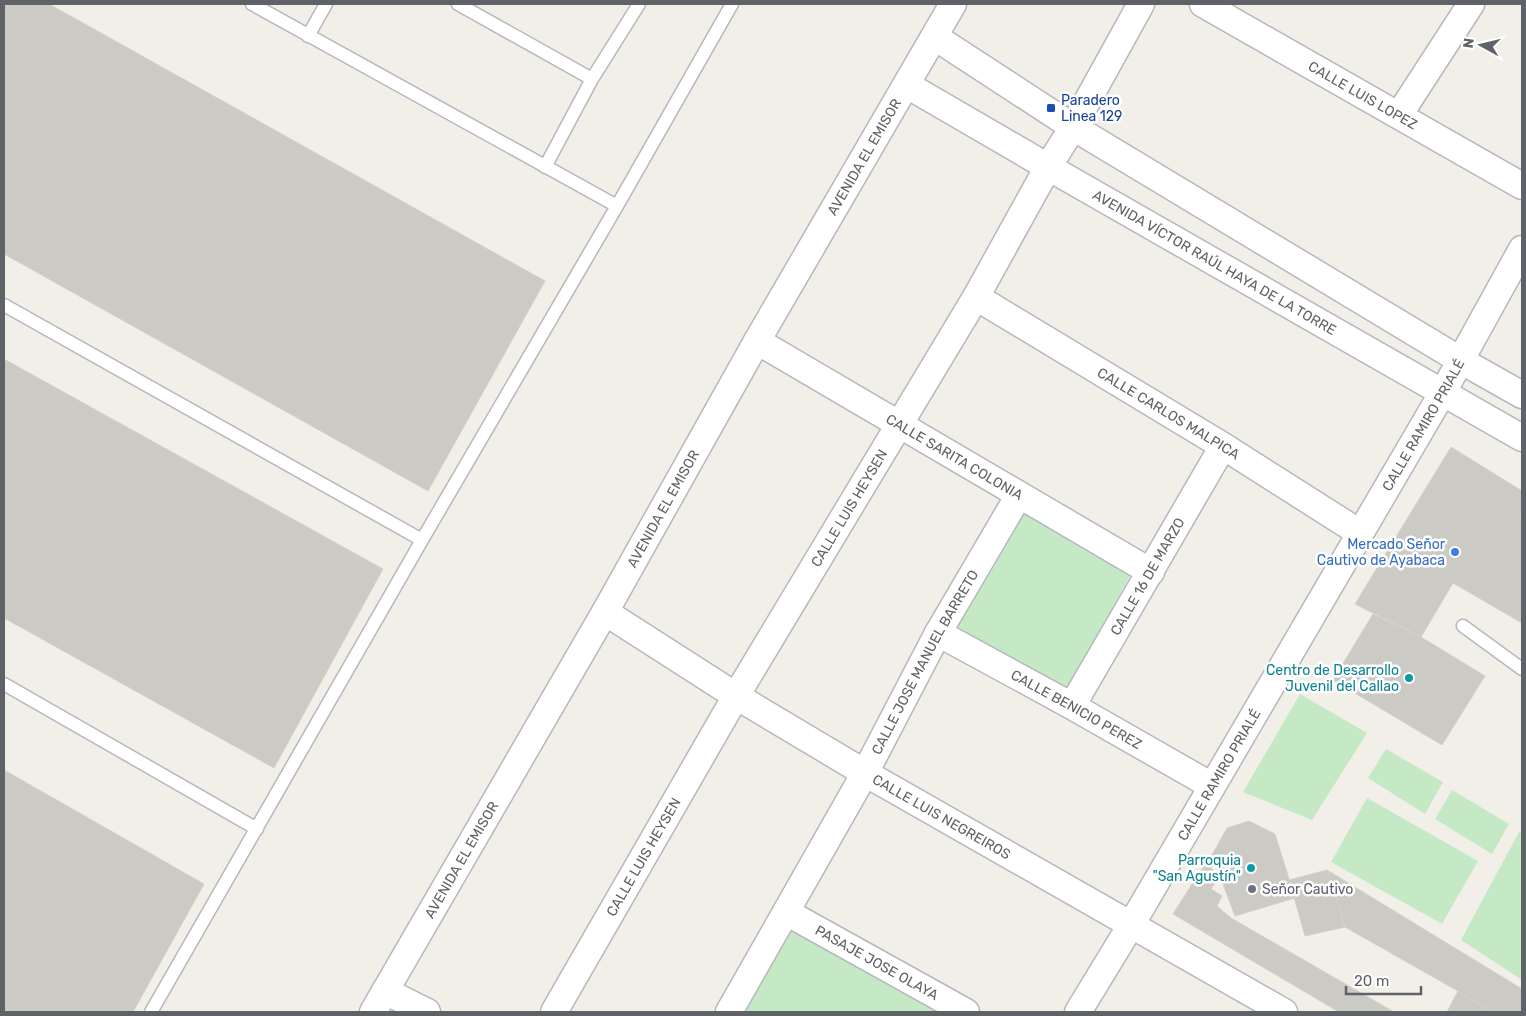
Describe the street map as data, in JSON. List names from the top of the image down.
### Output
{
  "streets": {
    "street": [
      "CALLE LUIS LOPEZ",
      "AVENIDA EL EMISOR",
      "AVENIDA VÍCTOR RAÚL HAYA DE LA TORRE",
      "CALLE CARLOS MALPICA",
      "CALLE RAMIRO PRIALÉ",
      "CALLE SARITA COLONIA",
      "CALLE LUIS HEYSEN",
      "CALLE 16 DE MARZO",
      "CALLE JOSE MANUEL BARRETO",
      "CALLE BENICIO PEREZ",
      "CALLE LUIS NEGREIROS",
      "PASAJE JOSE OLAYA"
    ]
  },
  "crossings": [
    ["AVENIDA EL EMISOR", "AVENIDA VÍCTOR RAÚL HAYA DE LA TORRE"],
    ["AVENIDA EL EMISOR", "CALLE SARITA COLONIA"],
    ["AVENIDA EL EMISOR", "CALLE LUIS NEGREIROS"],
    ["AVENIDA VÍCTOR RAÚL HAYA DE LA TORRE", "CALLE RAMIRO PRIALÉ"],
    ["AVENIDA VÍCTOR RAÚL HAYA DE LA TORRE", "CALLE LUIS HEYSEN"],
    ["CALLE CARLOS MALPICA", "CALLE RAMIRO PRIALÉ"],
    ["CALLE CARLOS MALPICA", "CALLE LUIS HEYSEN"],
    ["CALLE CARLOS MALPICA", "CALLE 16 DE MARZO"],
    ["CALLE RAMIRO PRIALÉ", "CALLE BENICIO PEREZ"],
    ["CALLE RAMIRO PRIALÉ", "CALLE LUIS NEGREIROS"],
    ["CALLE SARITA COLONIA", "CALLE LUIS HEYSEN"],
    ["CALLE SARITA COLONIA", "CALLE 16 DE MARZO"],
    ["CALLE SARITA COLONIA", "CALLE JOSE MANUEL BARRETO"],
    ["CALLE LUIS HEYSEN", "CALLE LUIS NEGREIROS"],
    ["CALLE 16 DE MARZO", "CALLE BENICIO PEREZ"],
    ["CALLE JOSE MANUEL BARRETO", "CALLE BENICIO PEREZ"],
    ["CALLE JOSE MANUEL BARRETO", "CALLE LUIS NEGREIROS"],
    ["CALLE JOSE MANUEL BARRETO", "PASAJE JOSE OLAYA"]
  ],
  "places": {
    "transit": ["Paradero Linea 129"],
    "other": [
      "Mercado Señor Cautivo de Ayabaca",
      "Centro de Desarrollo Juvenil del Callao",
      "Parroquia \"San Agustín\"",
      "Señor Cautivo"
    ]
  },
  "scale_bar": "20 m",
  "north": "left"
}
